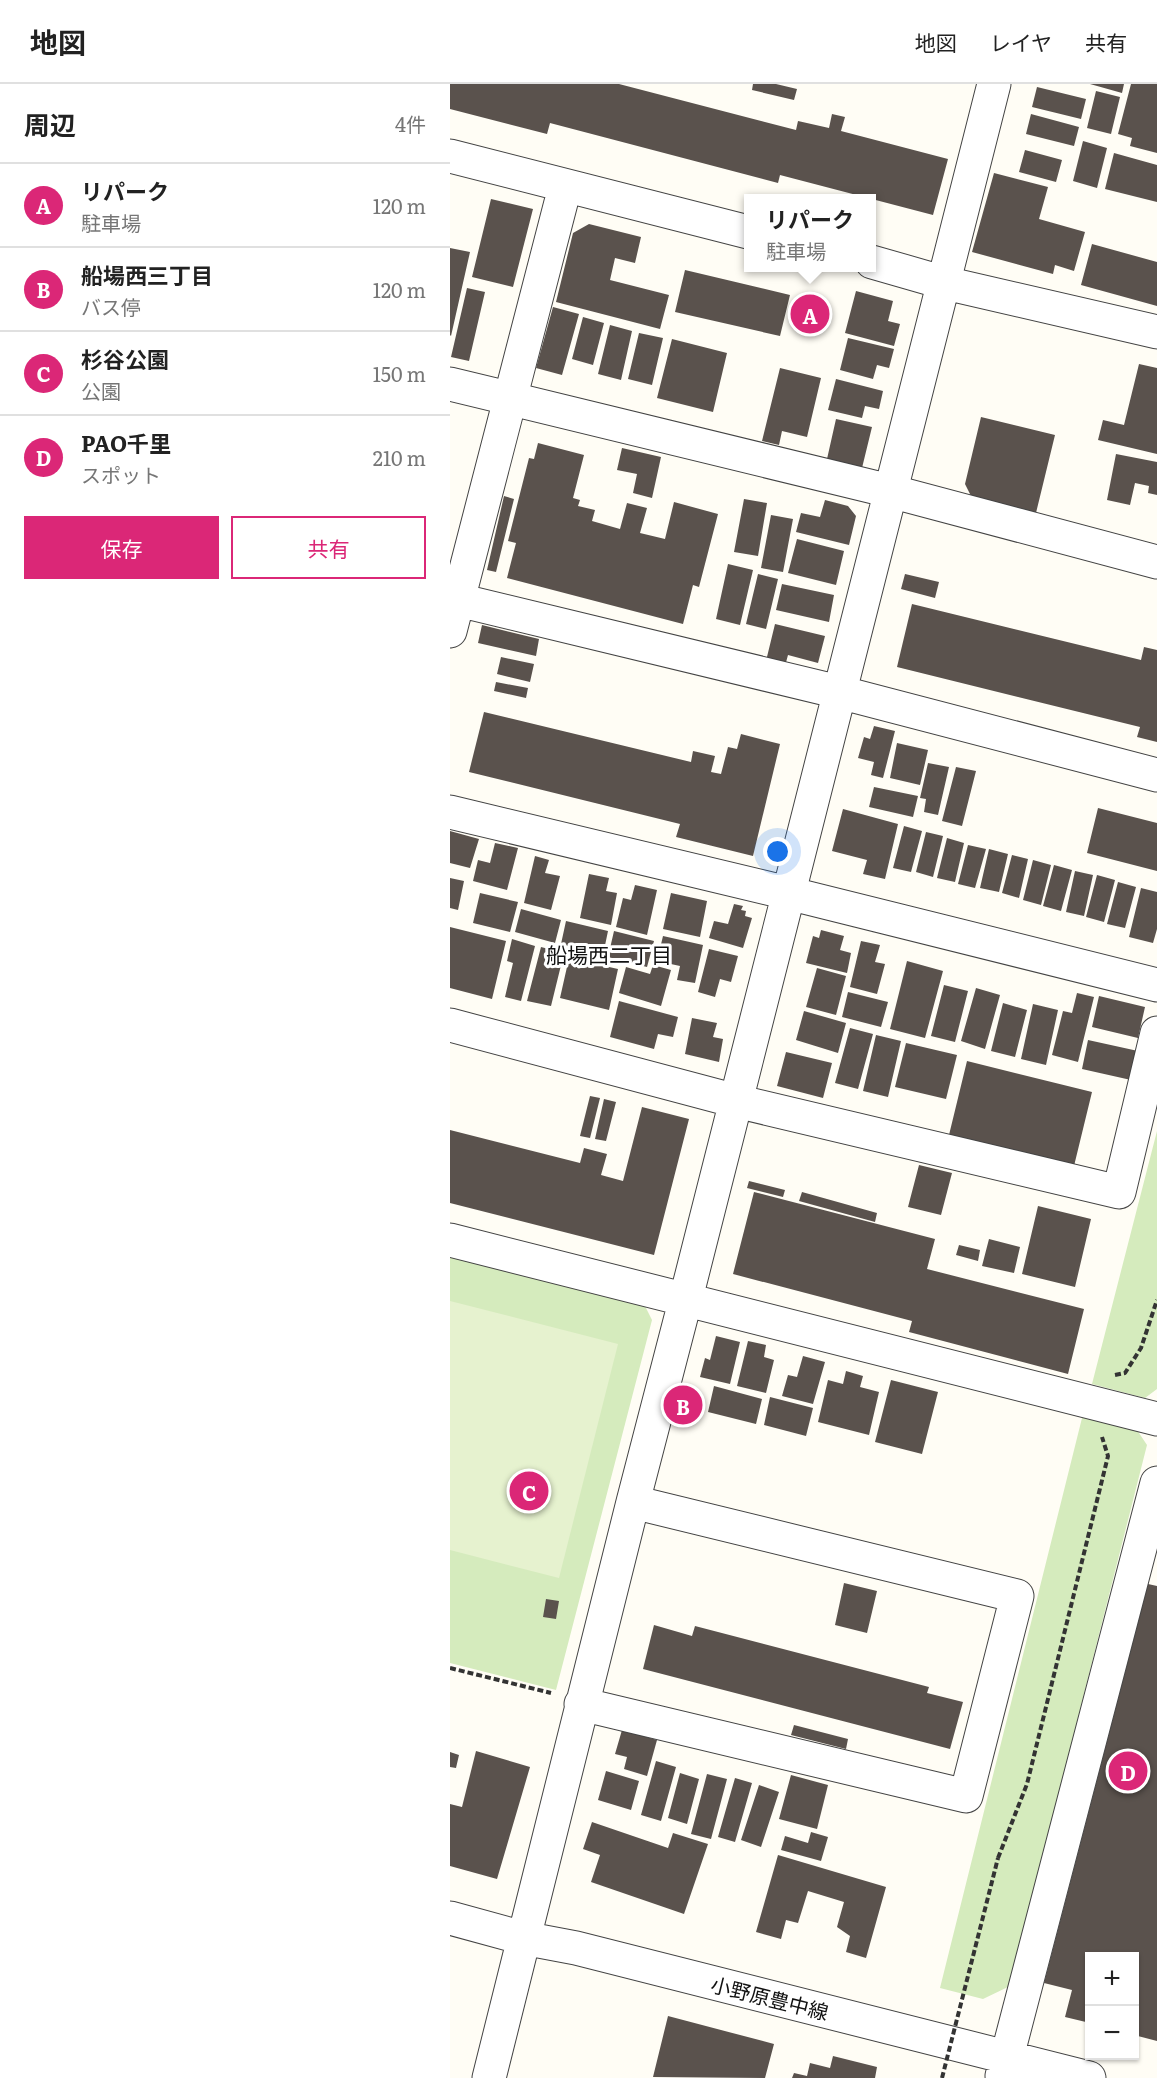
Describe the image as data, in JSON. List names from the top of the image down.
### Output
{
  "streets": {
    "street": ["小野原豊中線"]
  },
  "districts": ["船場西二丁目"],
  "page": {
    "header": "地図",
    "nav": ["地図", "レイヤ", "共有"],
    "heading": ["周辺", "4件"],
    "list": [
      {
        "mark": "A",
        "name": "リパーク",
        "note": "駐車場",
        "value": "120 m"
      },
      {
        "mark": "B",
        "name": "船場西三丁目",
        "note": "バス停",
        "value": "120 m"
      },
      {
        "mark": "C",
        "name": "杉谷公園",
        "note": "公園",
        "value": "150 m"
      },
      {
        "mark": "D",
        "name": "PAO千里",
        "note": "スポット",
        "value": "210 m"
      }
    ],
    "popup": ["リパーク", "駐車場"],
    "pins": [
      "A",
      "B",
      "C",
      "D"
    ],
    "buttons": ["保存", "共有"],
    "map_buttons": ["+", "−"]
  }
}
